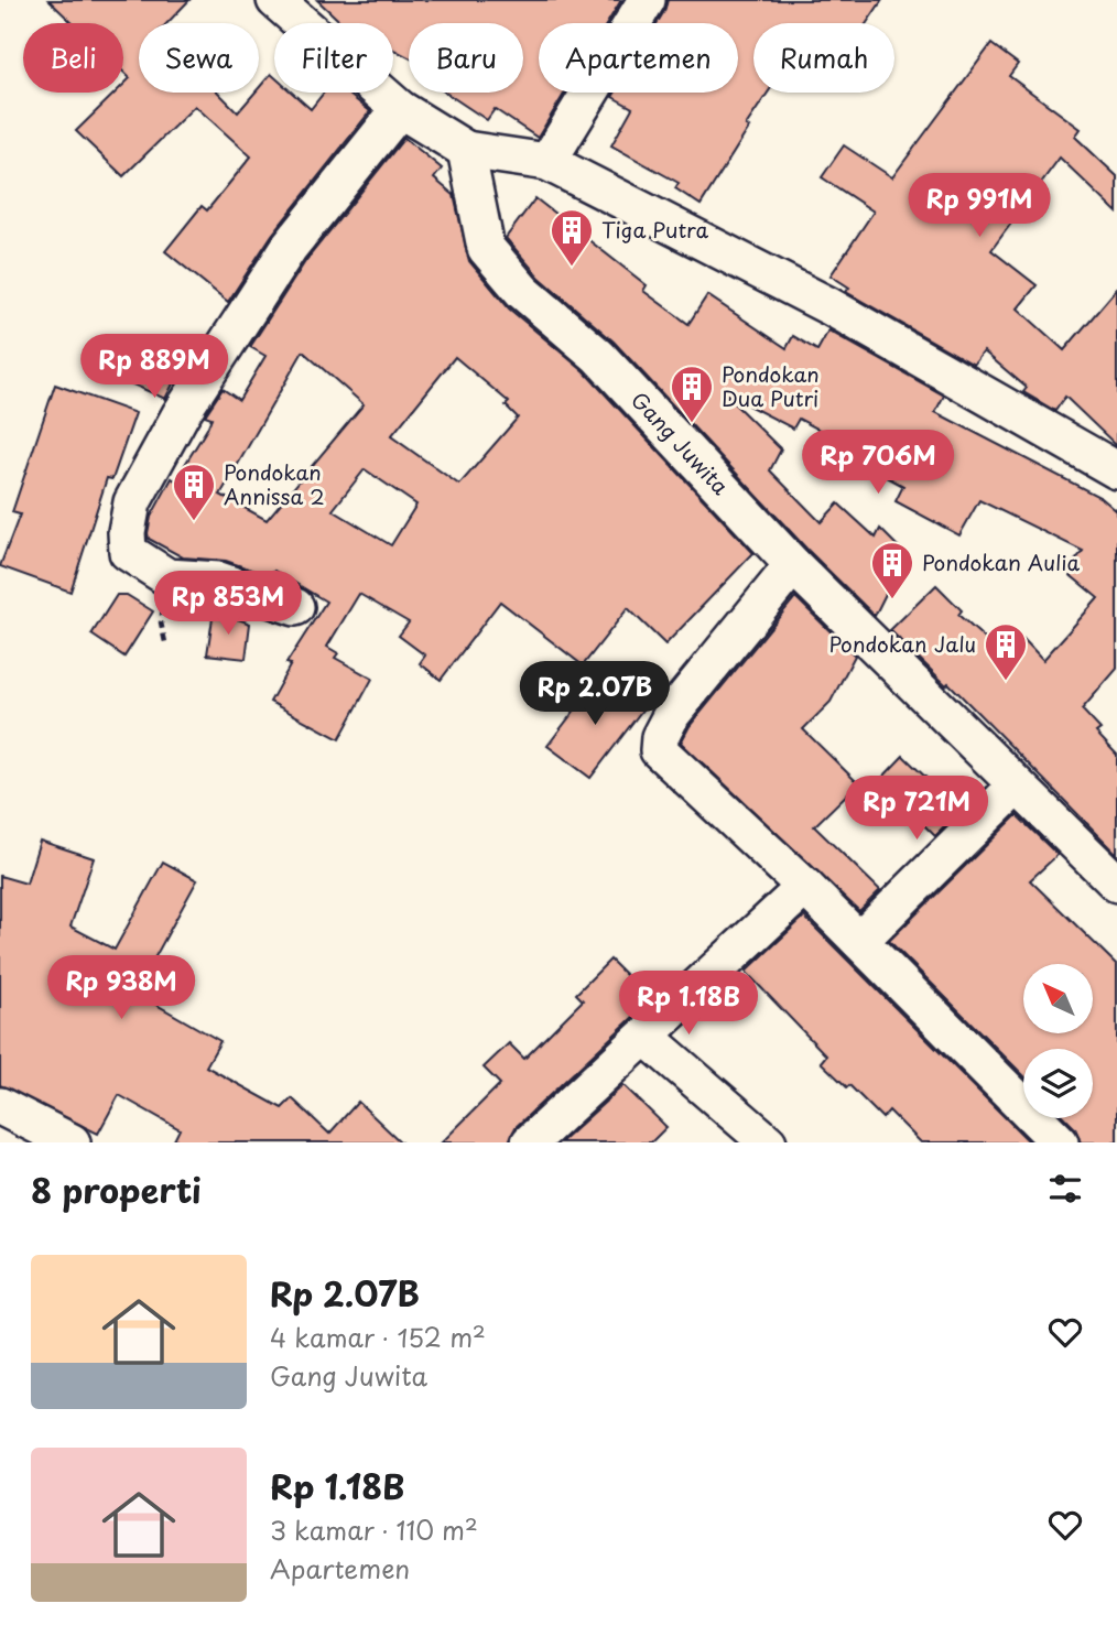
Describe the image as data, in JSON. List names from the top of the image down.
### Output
{
  "streets": {
    "street": ["Gang Juwita"]
  },
  "places": {
    "building": [
      "Tiga Putra",
      "Pondokan Dua Putri",
      "Pondokan Annissa 2",
      "Pondokan Aulia",
      "Pondokan Jalu"
    ]
  },
  "north": "top left",
  "page": {
    "chip": [
      "Beli",
      "Sewa",
      "Filter",
      "Baru",
      "Apartemen",
      "Rumah"
    ],
    "price": [
      "Rp 991M",
      "Rp 889M",
      "Rp 706M",
      "Rp 853M",
      "Rp 2.07B",
      "Rp 721M",
      "Rp 938M",
      "Rp 1.18B"
    ],
    "heading": "8 properti",
    "list": [
      {
        "name": "Rp 2.07B",
        "note": "4 kamar · 152 m² · Gang Juwita"
      },
      {
        "name": "Rp 1.18B",
        "note": "3 kamar · 110 m² · Apartemen"
      }
    ]
  }
}
